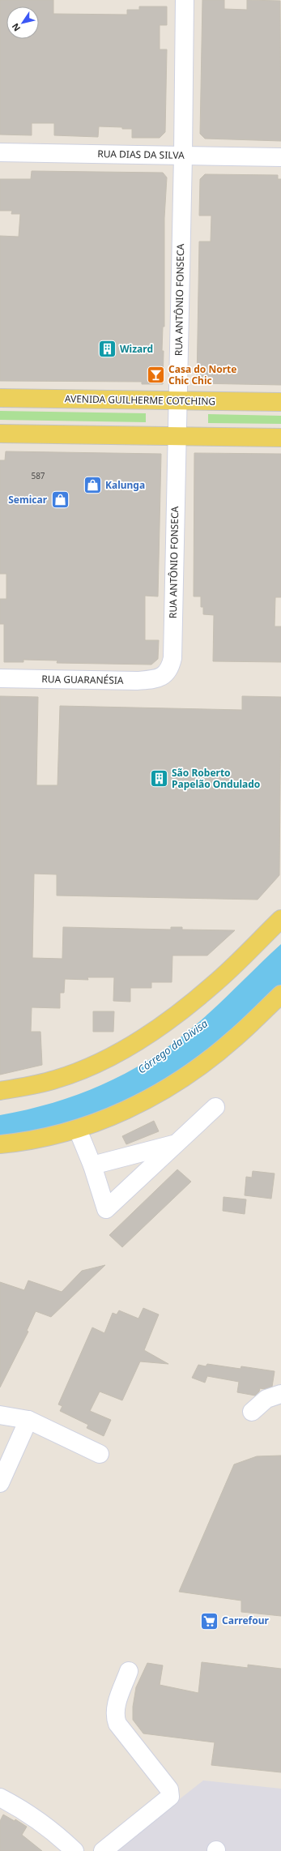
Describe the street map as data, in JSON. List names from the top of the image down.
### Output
{
  "streets": {
    "main road": ["AVENIDA GUILHERME COTCHING"],
    "street": ["RUA DIAS DA SILVA", "RUA ANTÔNIO FONSECA", "RUA GUARANÉSIA"]
  },
  "crossings": [
    ["RUA DIAS DA SILVA", "RUA ANTÔNIO FONSECA"],
    ["RUA ANTÔNIO FONSECA", "AVENIDA GUILHERME COTCHING"],
    ["RUA ANTÔNIO FONSECA", "RUA GUARANÉSIA"]
  ],
  "water": ["Córrego da Divisa"],
  "places": {
    "building": ["Wizard", "São Roberto Papelão Ondulado"],
    "bar": ["Casa do Norte Chic Chic"],
    "shop": ["Kalunga", "Semicar"],
    "supermarket": ["Carrefour"]
  },
  "house_numbers": ["587"],
  "north": "bottom left"
}
